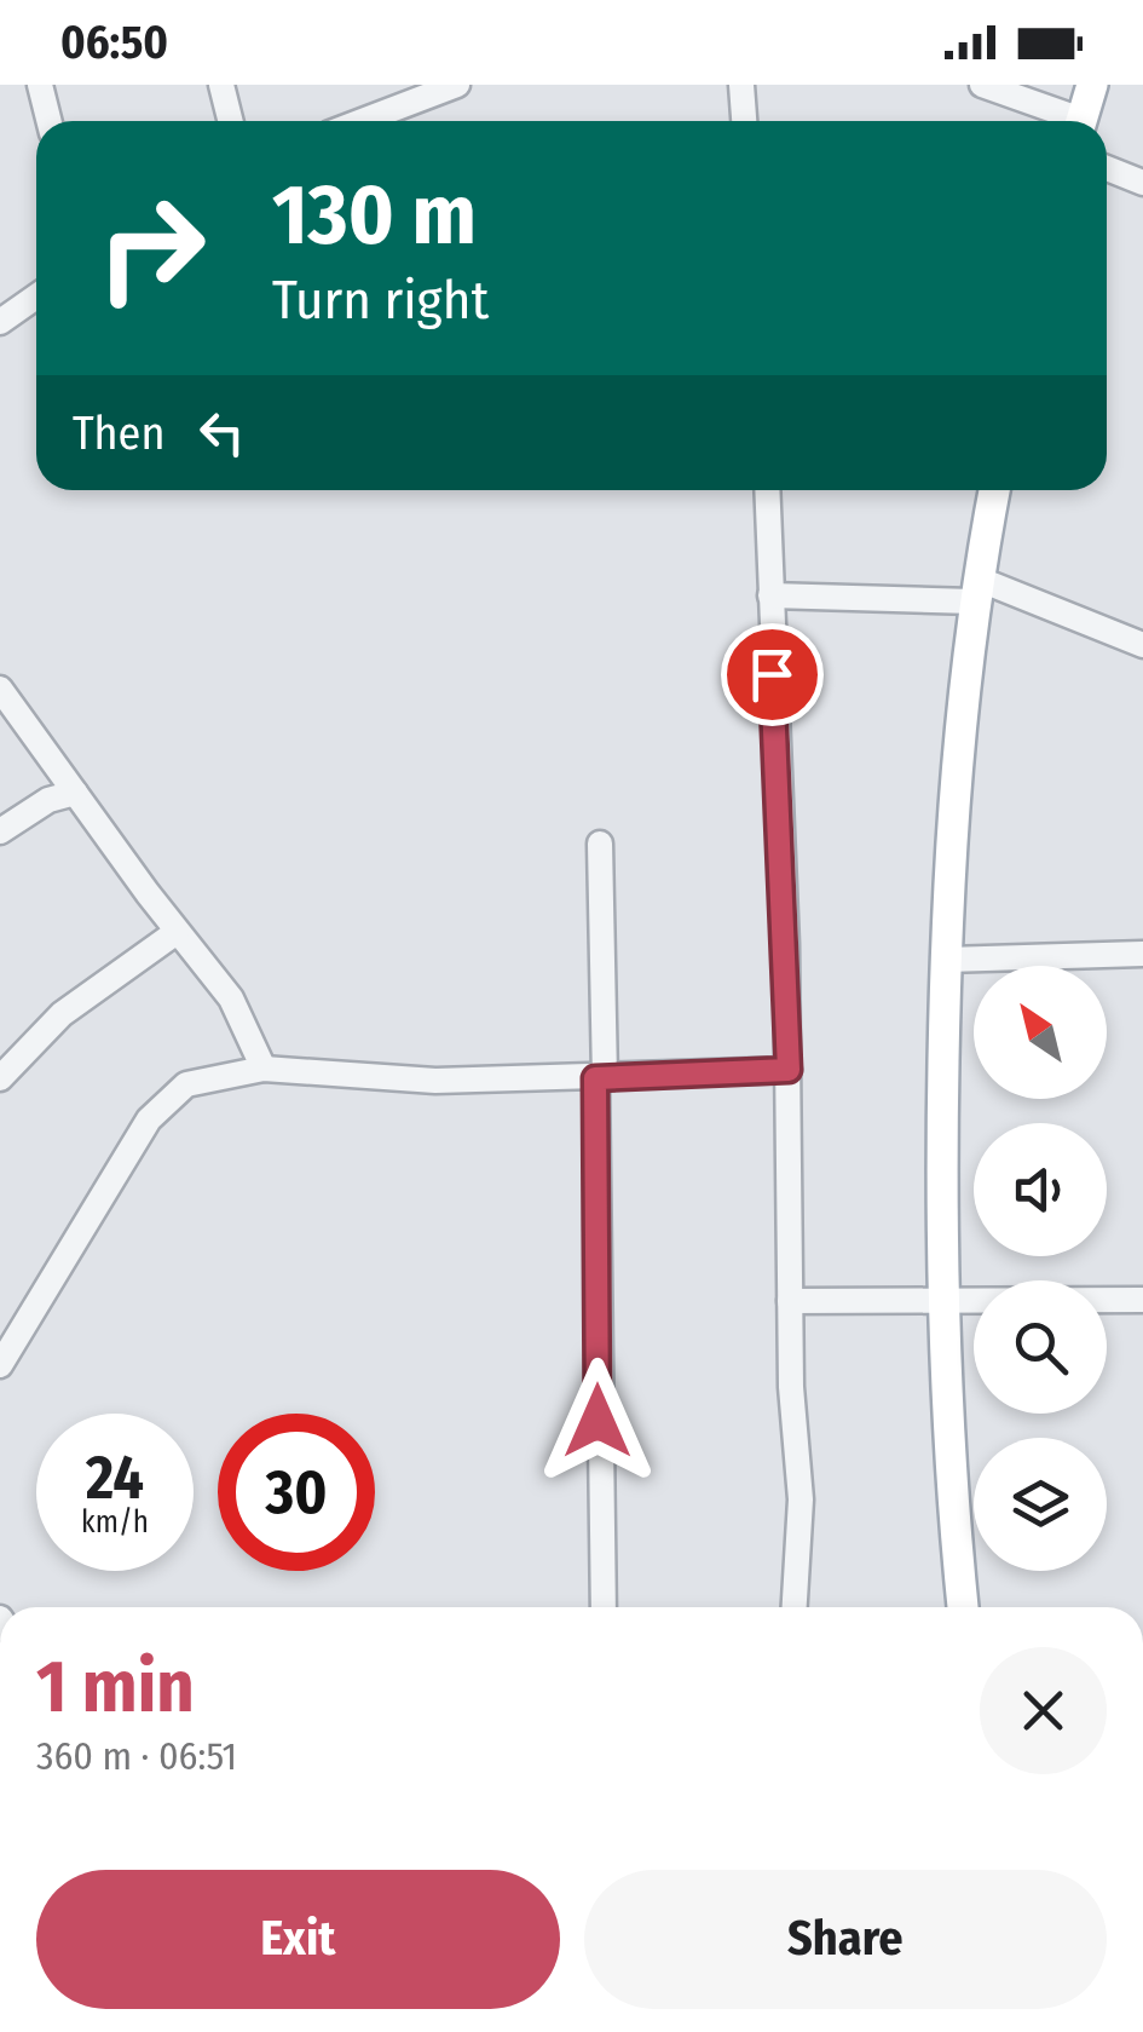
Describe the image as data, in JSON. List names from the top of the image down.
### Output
{
  "north": "top left",
  "page": {
    "status": "06:50",
    "turn": ["130 m", "Turn right"],
    "then": "Then",
    "speed": "24 km/h",
    "limit": "30",
    "heading": ["1 min", "360 m · 06:51"],
    "buttons": ["Exit", "Share"]
  }
}
